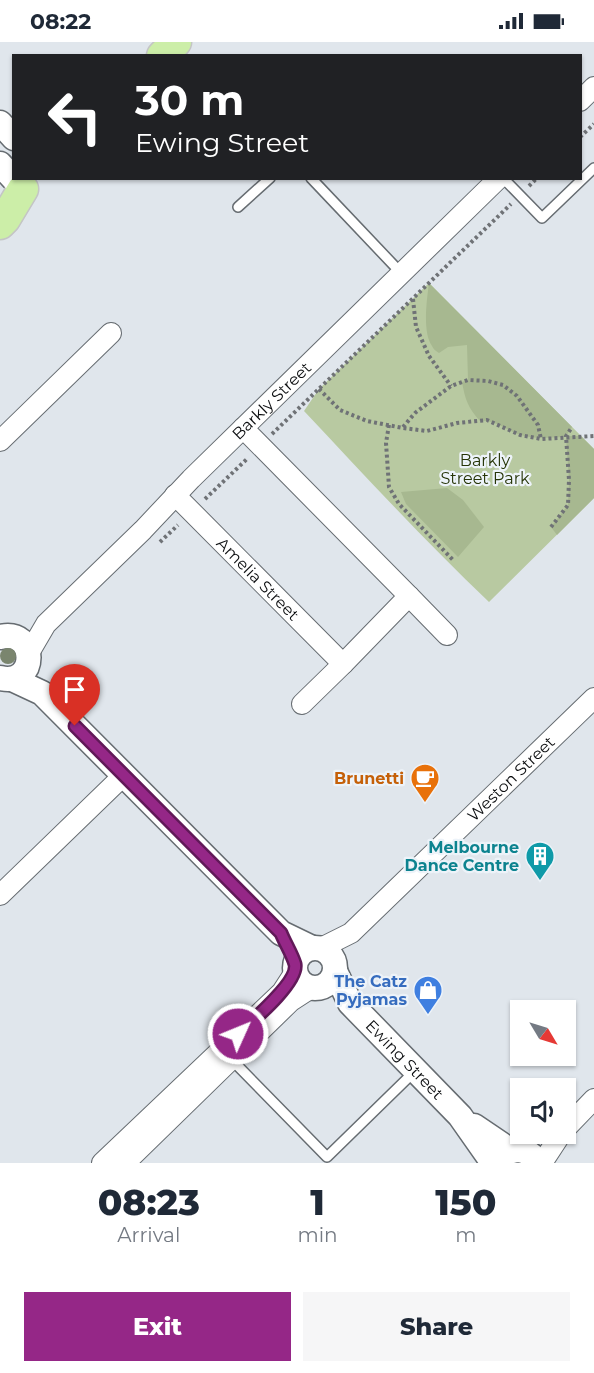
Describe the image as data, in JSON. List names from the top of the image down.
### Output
{
  "streets": {
    "street": [
      "Barkly Street",
      "Amelia Street",
      "Weston Street",
      "Ewing Street"
    ]
  },
  "crossings": [
    ["Barkly Street", "Amelia Street"],
    ["Barkly Street", "Ewing Street"],
    ["Weston Street", "Ewing Street"]
  ],
  "parks": ["Barkly Street Park"],
  "places": {
    "cafe": ["Brunetti"],
    "building": ["Melbourne Dance Centre"],
    "shop": ["The Catz Pyjamas"]
  },
  "north": "bottom right",
  "page": {
    "status": "08:22",
    "turn": ["30 m", "Ewing Street"],
    "eta": [
      "08:23",
      "Arrival",
      "1",
      "min",
      "150",
      "m"
    ],
    "buttons": ["Exit", "Share"]
  }
}
